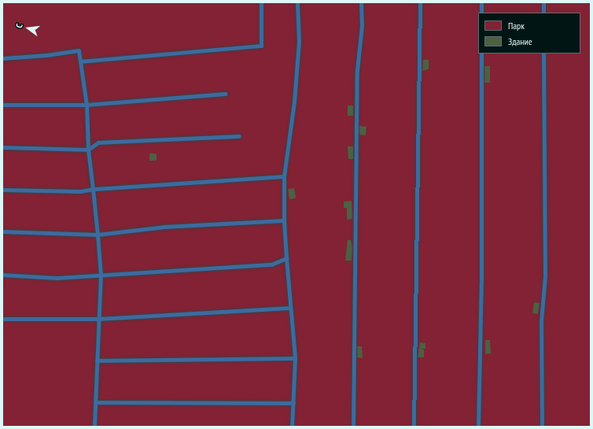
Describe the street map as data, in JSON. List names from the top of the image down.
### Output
{
  "legend": ["Парк", "Здание"],
  "north": "left"
}
